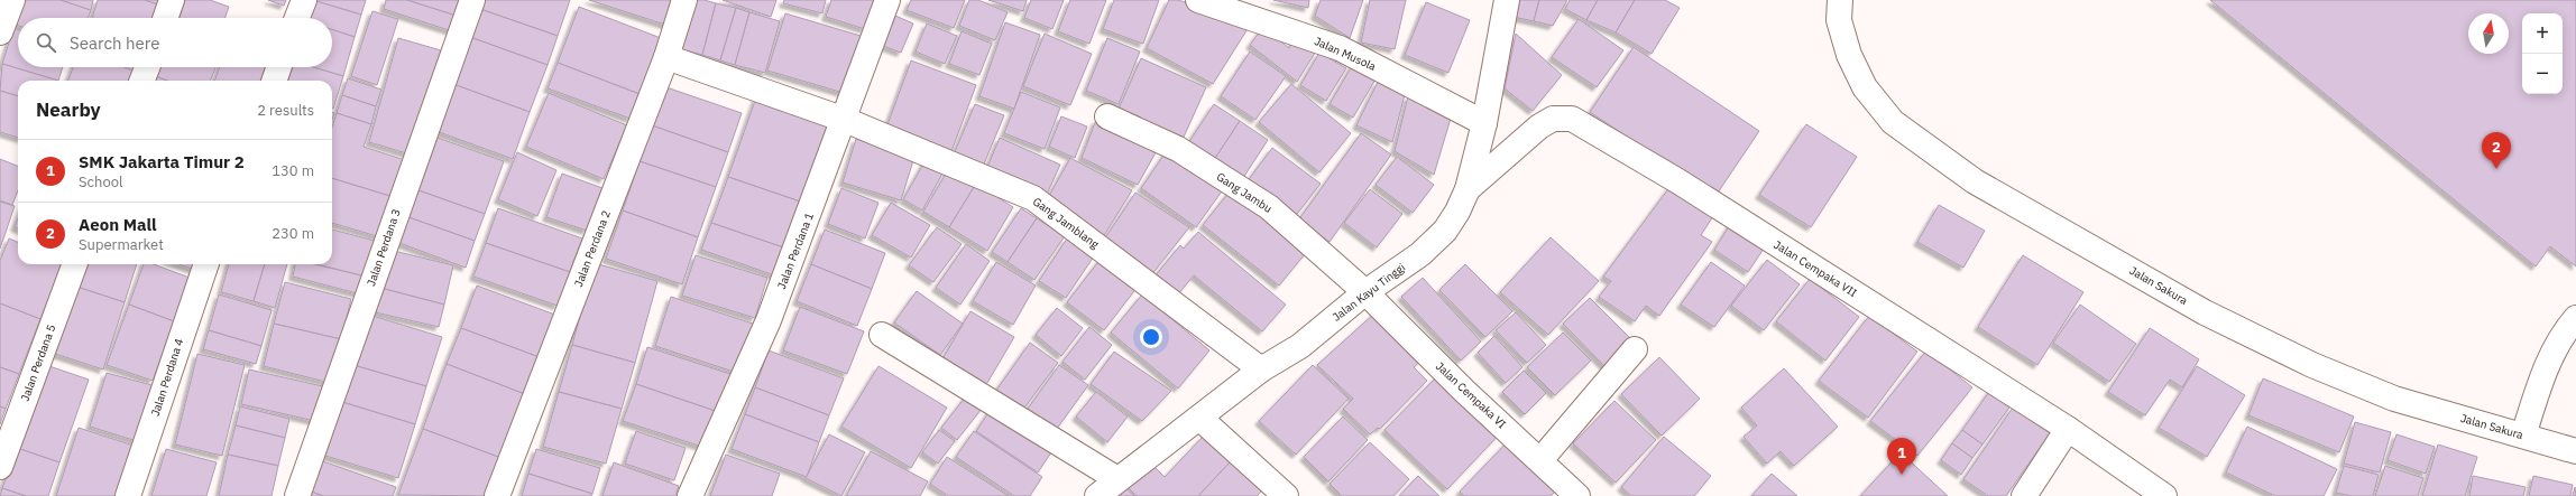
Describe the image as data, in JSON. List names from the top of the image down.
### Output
{
  "streets": {
    "street": [
      "Jalan Musola",
      "Gang Jambu",
      "Gang Jamblang",
      "Jalan Perdana 3",
      "Jalan Perdana 2",
      "Jalan Perdana 1",
      "Jalan Cempaka VII",
      "Jalan Sakura",
      "Jalan Kayu Tinggi",
      "Jalan Perdana 5",
      "Jalan Perdana 4",
      "Jalan Cempaka VI"
    ]
  },
  "crossings": [
    ["Jalan Musola", "Jalan Kayu Tinggi"],
    ["Gang Jambu", "Jalan Kayu Tinggi"],
    ["Gang Jambu", "Jalan Cempaka VI"],
    ["Gang Jamblang", "Jalan Perdana 2"],
    ["Gang Jamblang", "Jalan Perdana 1"],
    ["Gang Jamblang", "Jalan Kayu Tinggi"],
    ["Jalan Cempaka VII", "Jalan Kayu Tinggi"],
    ["Jalan Kayu Tinggi", "Jalan Cempaka VI"]
  ],
  "north": "top",
  "page": {
    "map_buttons": ["+", "−"],
    "search": "Search here",
    "heading": ["Nearby", "2 results"],
    "pins": ["2", "1"],
    "list": [
      {
        "mark": "1",
        "name": "SMK Jakarta Timur 2",
        "note": "School",
        "value": "130 m"
      },
      {
        "mark": "2",
        "name": "Aeon Mall",
        "note": "Supermarket",
        "value": "230 m"
      }
    ]
  }
}
